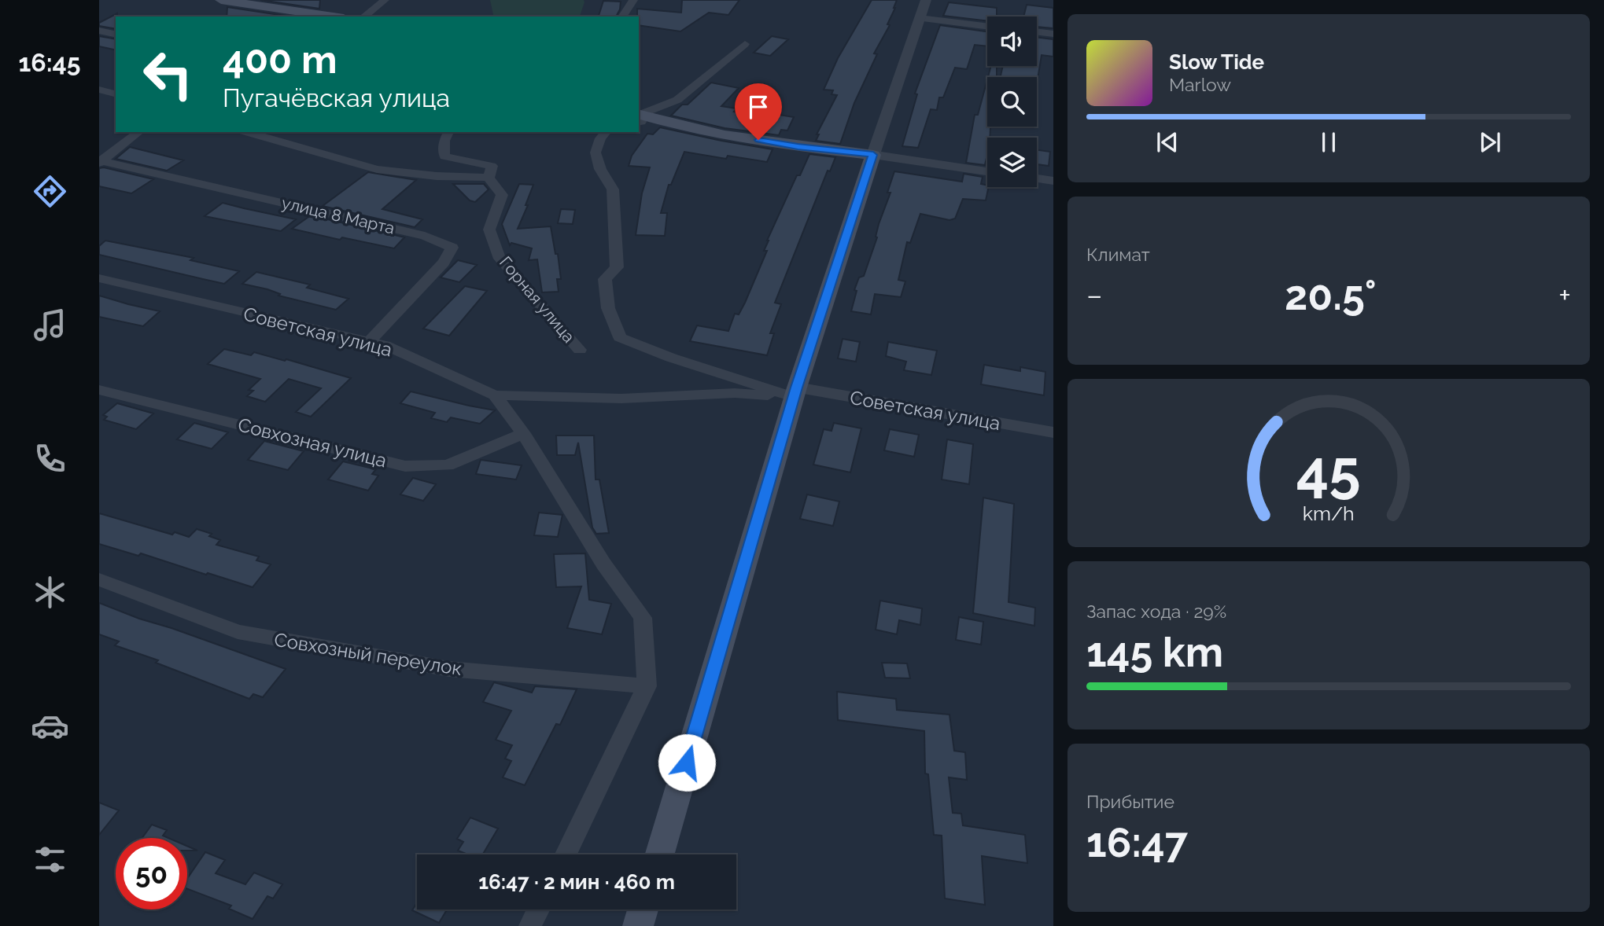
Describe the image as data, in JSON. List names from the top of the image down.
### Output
{
  "streets": {
    "street": [
      "улица 8 Марта",
      "Горная улица",
      "Советская улица",
      "Совхозная улица",
      "Совхозный переулок"
    ]
  },
  "crossings": [
    ["улица 8 Марта", "Советская улица"],
    ["Советская улица", "Совхозная улица"],
    ["Советская улица", "Совхозный переулок"]
  ],
  "page": {
    "tabs": "16:45",
    "turn": ["400 m", "Пугачёвская улица"],
    "song": ["Slow Tide", "Marlow"],
    "tile": [
      "Климат",
      ["Запас хода · 29%", "145 km"],
      ["Прибытие", "16:47"]
    ],
    "heat": ["−", "20.5°", "+"],
    "limit": "50",
    "trip": "16:47 · 2 мин · 460 m",
    "gauge": ["45", "km/h"]
  }
}
